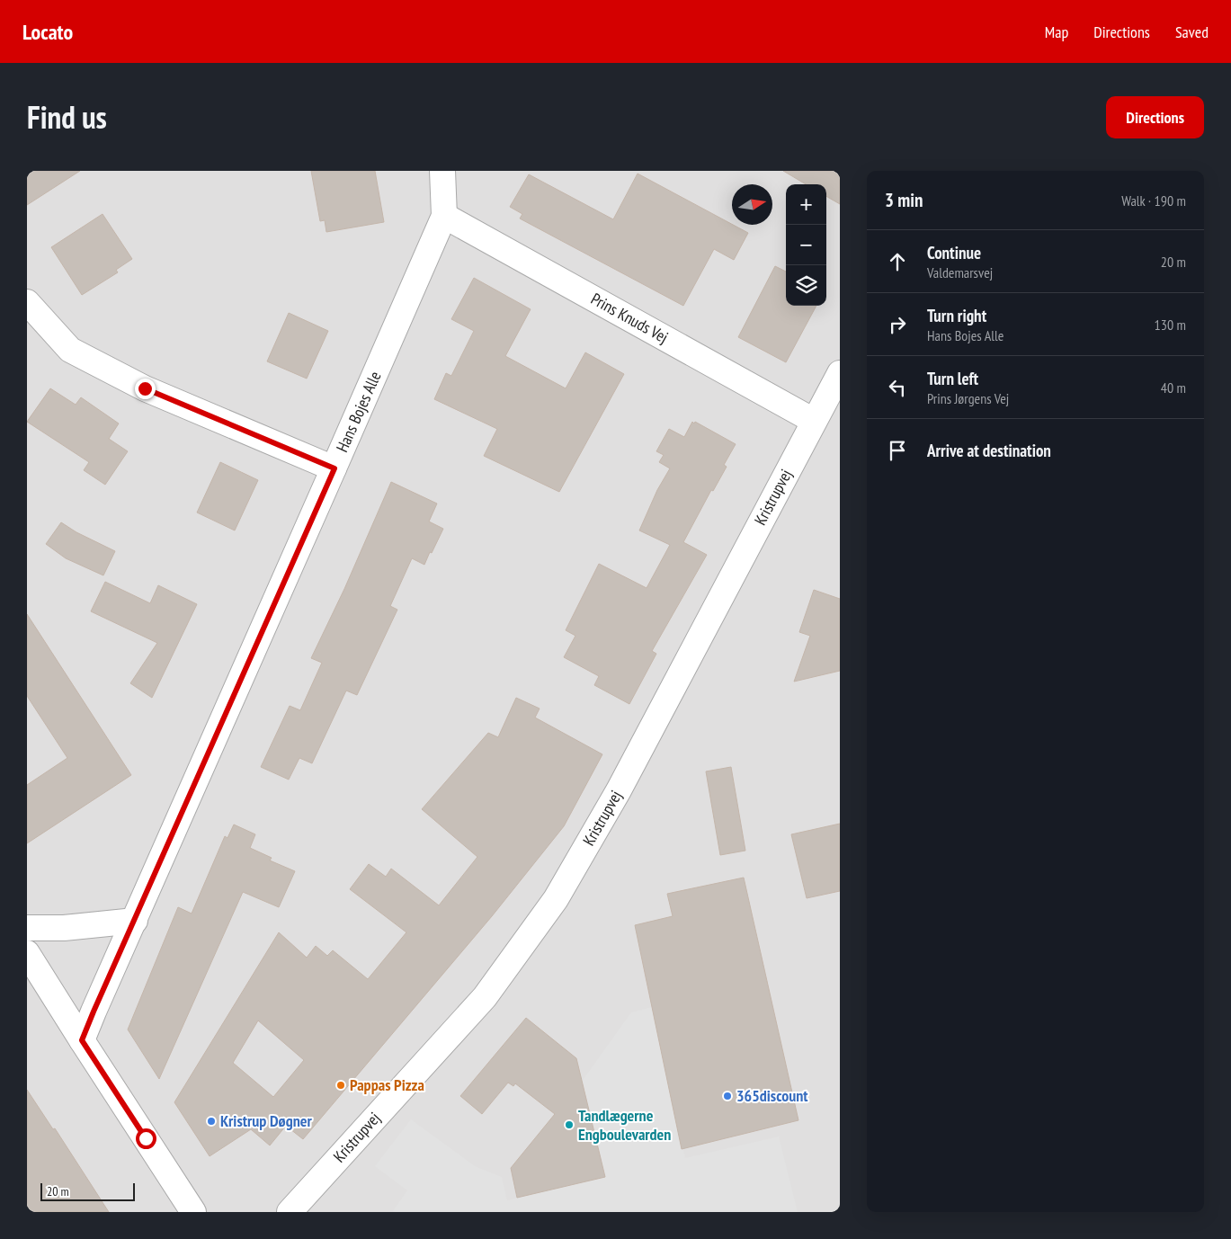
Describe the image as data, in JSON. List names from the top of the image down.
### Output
{
  "streets": {
    "street": ["Prins Knuds Vej", "Hans Bojes Alle", "Kristrupvej"]
  },
  "crossings": [
    ["Prins Knuds Vej", "Hans Bojes Alle"],
    ["Prins Knuds Vej", "Kristrupvej"]
  ],
  "places": [
    "Pappas Pizza",
    "365discount",
    "Kristrup Døgner",
    "Tandlægerne Engboulevarden"
  ],
  "scale_bar": "20 m",
  "north": "right",
  "page": {
    "header": "Locato",
    "nav": ["Map", "Directions", "Saved"],
    "title": "Find us",
    "buttons": "Directions",
    "heading": ["3 min", "Walk · 190 m"],
    "map_buttons": ["+", "−"],
    "list": [
      ["Continue", "Valdemarsvej", "20 m"],
      ["Turn right", "Hans Bojes Alle", "130 m"],
      ["Turn left", "Prins Jørgens Vej", "40 m"],
      "Arrive at destination"
    ],
    "scale": "20 m"
  }
}
